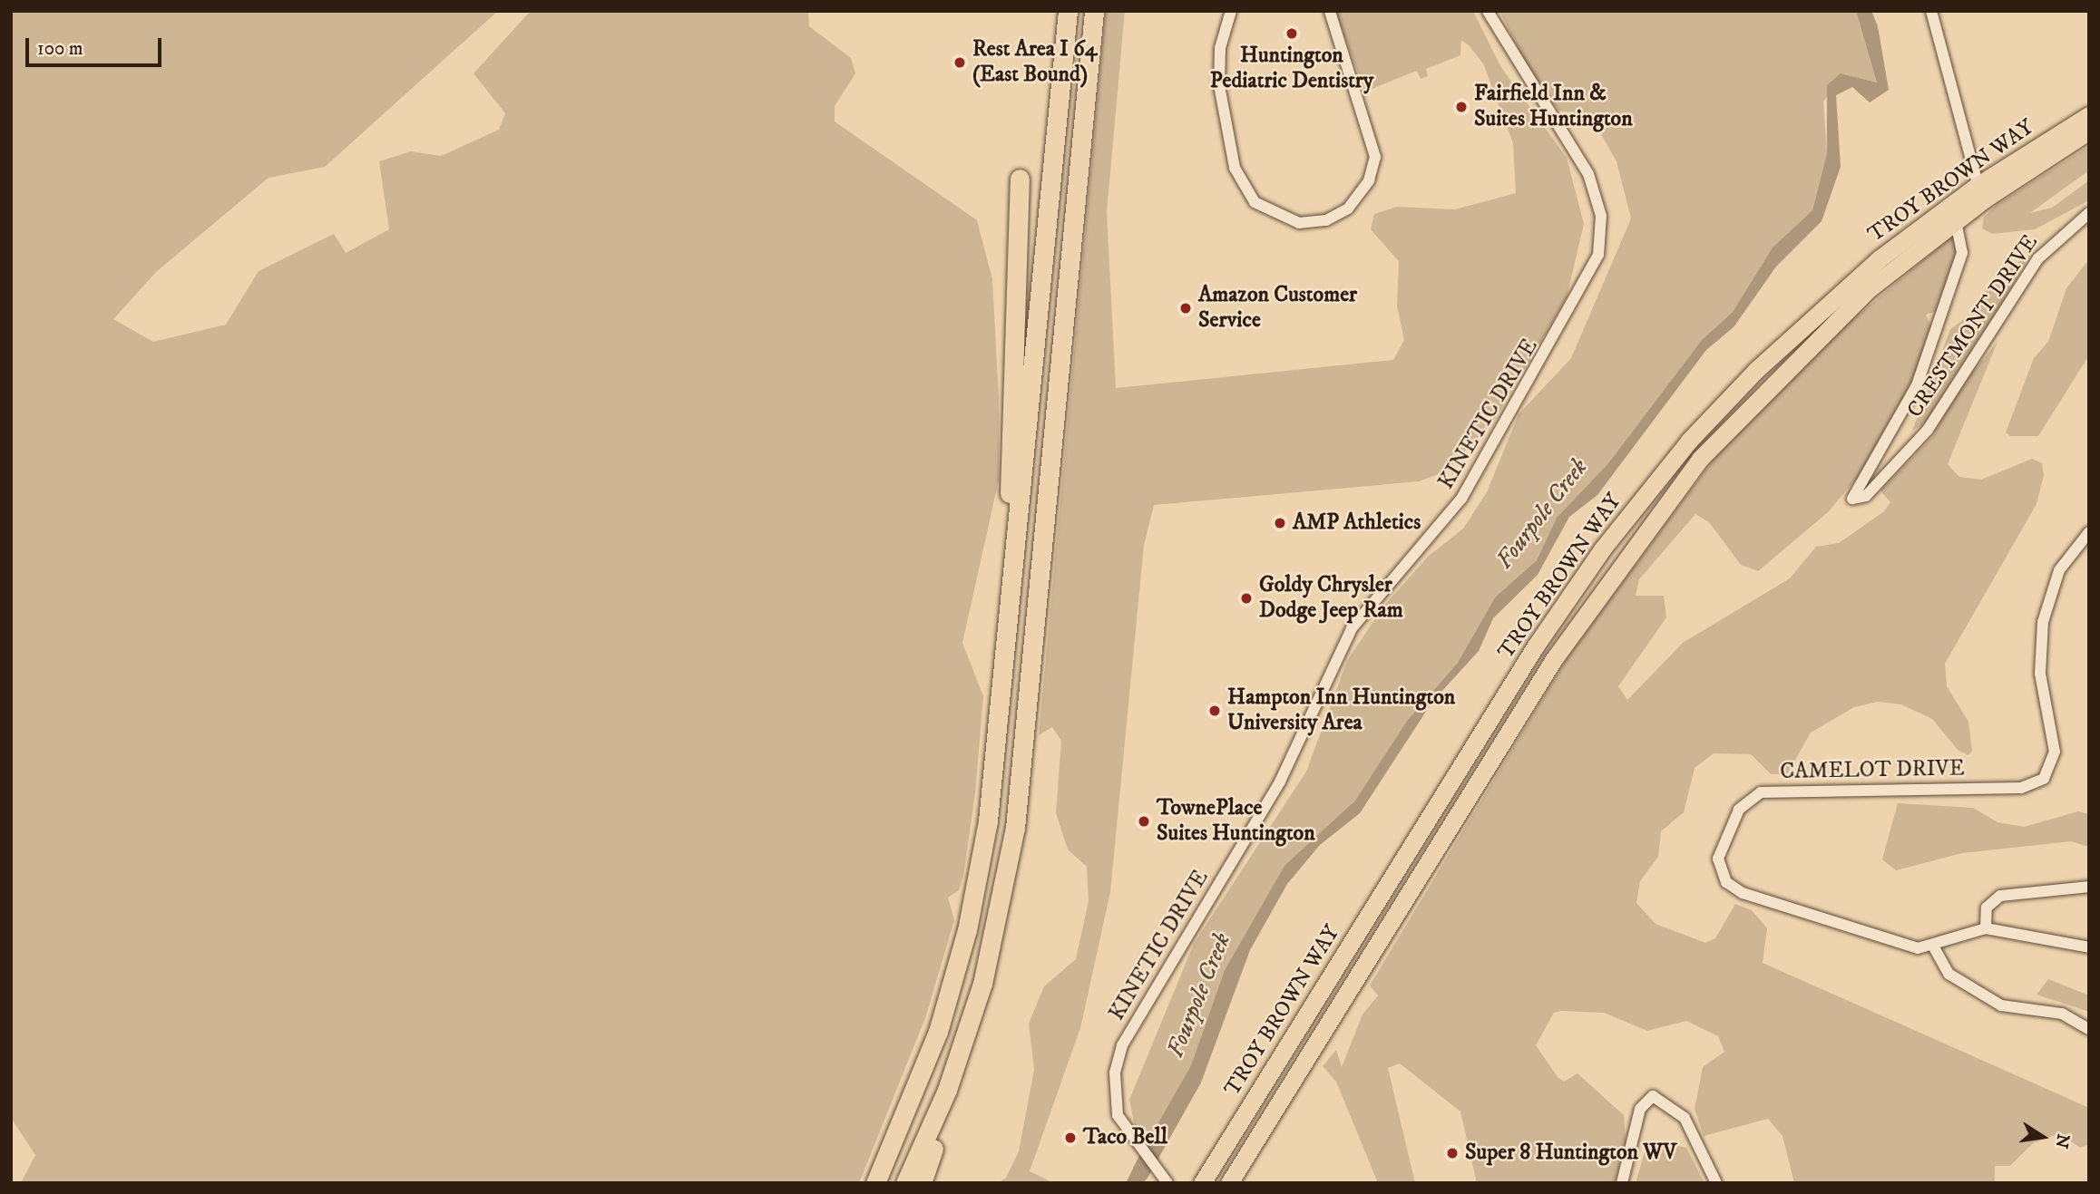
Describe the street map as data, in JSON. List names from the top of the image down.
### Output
{
  "streets": {
    "main road": ["TROY BROWN WAY"],
    "street": ["CRESTMONT DRIVE", "KINETIC DRIVE", "CAMELOT DRIVE"]
  },
  "crossings": [
    ["TROY BROWN WAY", "CRESTMONT DRIVE"]
  ],
  "water": ["Fourpole Creek"],
  "places": [
    "Huntington Pediatric Dentistry",
    "Rest Area I 64 (East Bound)",
    "Fairfield Inn & Suites Huntington",
    "Amazon Customer Service",
    "AMP Athletics",
    "Goldy Chrysler Dodge Jeep Ram",
    "Hampton Inn Huntington University Area",
    "TownePlace Suites Huntington",
    "Taco Bell",
    "Super 8 Huntington WV"
  ],
  "scale_bar": "100 m",
  "north": "right"
}
